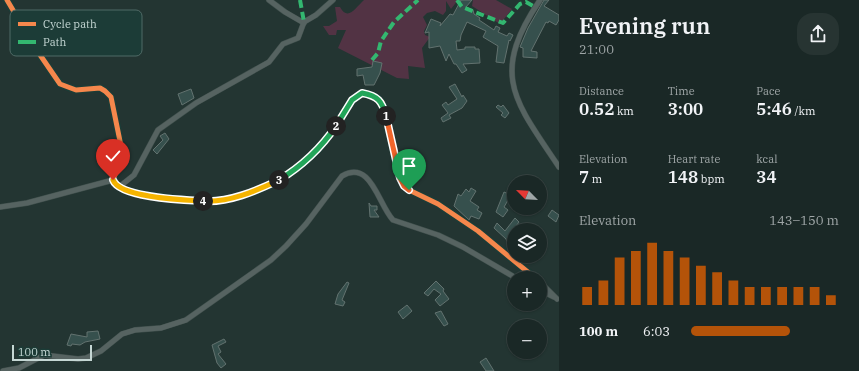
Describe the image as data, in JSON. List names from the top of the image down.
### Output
{
  "legend": ["Cycle path", "Path"],
  "scale_bar": "100 m",
  "north": "top left",
  "page": {
    "heading": ["Evening run", "21:00"],
    "stats": [
      ["Distance", "0.52 km"],
      ["Time", "3:00"],
      ["Pace", "5:46 /km"],
      ["Elevation", "7 m"],
      ["Heart rate", "148 bpm"],
      ["kcal", "34"]
    ],
    "pins": [
      "1",
      "2",
      "3",
      "4"
    ],
    "map_buttons": ["+", "−"],
    "chart": ["Elevation", "143–150 m"],
    "list": [
      {
        "name": "100 m",
        "note": "6:03"
      }
    ],
    "scale": "100 m"
  }
}
